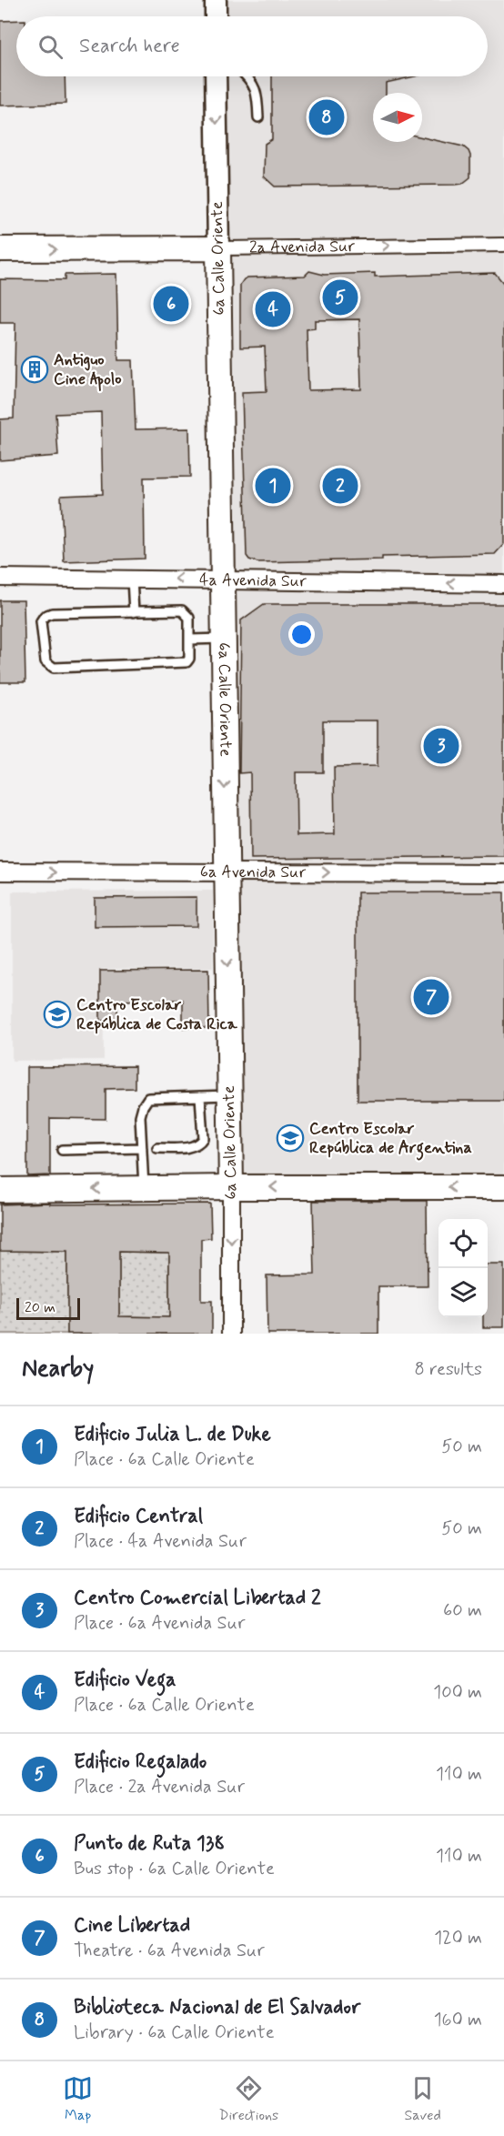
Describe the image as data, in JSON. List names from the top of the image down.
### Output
{
  "streets": {
    "main road": ["2a Avenida Sur", "6a Calle Oriente"],
    "street": ["4a Avenida Sur", "6a Avenida Sur"]
  },
  "crossings": [
    ["2a Avenida Sur", "6a Calle Oriente"],
    ["6a Calle Oriente", "4a Avenida Sur"],
    ["6a Calle Oriente", "6a Avenida Sur"]
  ],
  "one_way": [
    "2a Avenida Sur",
    "6a Calle Oriente",
    "4a Avenida Sur",
    "6a Avenida Sur"
  ],
  "places": {
    "building": ["Antiguo Cine Apolo"],
    "school or university": ["Centro Escolar República de Costa Rica", "Centro Escolar República de Argentina"]
  },
  "scale_bar": "20 m",
  "north": "right",
  "page": {
    "search": "Search here",
    "pins": [
      "8",
      "5",
      "6",
      "4",
      "1",
      "2",
      "3",
      "7"
    ],
    "scale": "20 m",
    "heading": ["Nearby", "8 results"],
    "list": [
      {
        "mark": "1",
        "name": "Edificio Julia L. de Duke",
        "note": "Place · 6a Calle Oriente",
        "value": "50 m"
      },
      {
        "mark": "2",
        "name": "Edificio Central",
        "note": "Place · 4a Avenida Sur",
        "value": "50 m"
      },
      {
        "mark": "3",
        "name": "Centro Comercial Libertad 2",
        "note": "Place · 6a Avenida Sur",
        "value": "60 m"
      },
      {
        "mark": "4",
        "name": "Edificio Vega",
        "note": "Place · 6a Calle Oriente",
        "value": "100 m"
      },
      {
        "mark": "5",
        "name": "Edificio Regalado",
        "note": "Place · 2a Avenida Sur",
        "value": "110 m"
      },
      {
        "mark": "6",
        "name": "Punto de Ruta 138",
        "note": "Bus stop · 6a Calle Oriente",
        "value": "110 m"
      },
      {
        "mark": "7",
        "name": "Cine Libertad",
        "note": "Theatre · 6a Avenida Sur",
        "value": "120 m"
      },
      {
        "mark": "8",
        "name": "Biblioteca Nacional de El Salvador",
        "note": "Library · 6a Calle Oriente",
        "value": "160 m"
      }
    ],
    "nav": ["Map", "Directions", "Saved"]
  }
}
